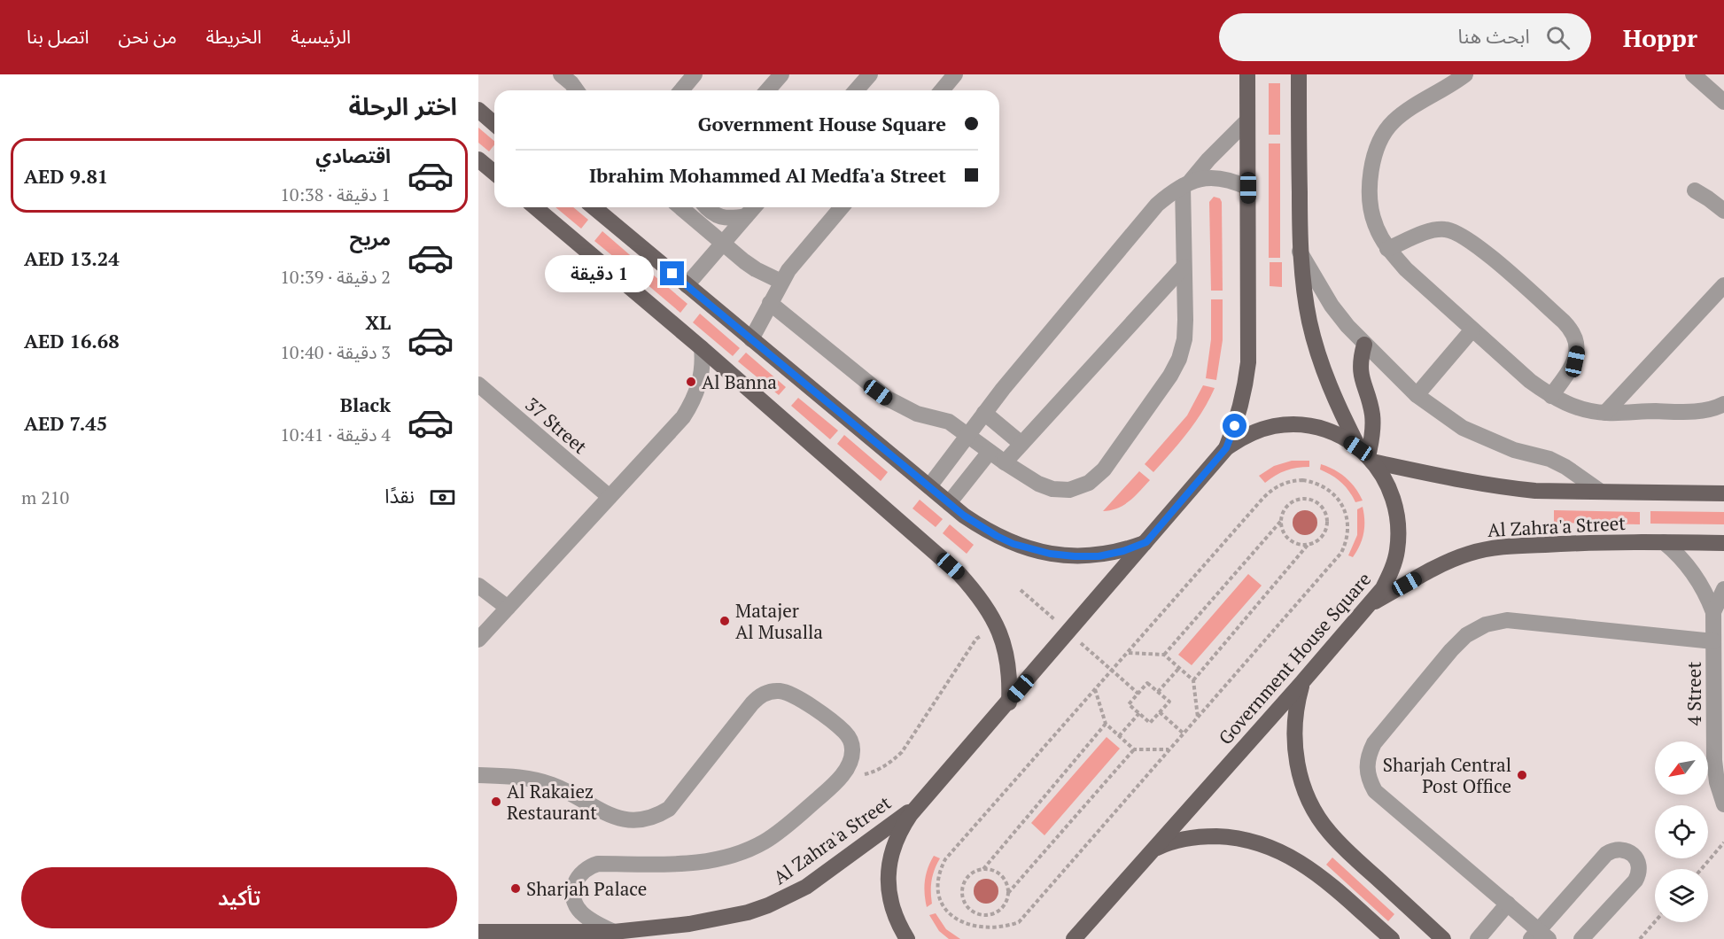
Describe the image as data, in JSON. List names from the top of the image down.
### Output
{
  "streets": {
    "main road": ["Al Zahra'a Street", "Government House Square"],
    "street": ["37 Street", "4 Street"]
  },
  "crossings": [
    ["Al Zahra'a Street", "Government House Square"],
    ["Al Zahra'a Street", "4 Street"]
  ],
  "places": [
    "Al Banna",
    "Matajer Al Musalla",
    "Sharjah Central Post Office",
    "Al Rakaiez Restaurant",
    "Sharjah Palace"
  ],
  "north": "bottom left",
  "page": {
    "header": "Hoppr",
    "search": "ابحث هنا",
    "nav": [
      "الرئيسية",
      "الخريطة",
      "من نحن",
      "اتصل بنا"
    ],
    "heading": "اختر الرحلة",
    "banner": ["Government House Square", "Ibrahim Mohammed Al Medfa'a Street"],
    "list": [
      {
        "name": "اقتصادي",
        "note": "1 دقيقة · 10:38",
        "value": "AED 9.81"
      },
      {
        "name": "مريح",
        "note": "2 دقيقة · 10:39",
        "value": "AED 13.24"
      },
      {
        "name": "XL",
        "note": "3 دقيقة · 10:40",
        "value": "AED 16.68"
      },
      {
        "name": "Black",
        "note": "4 دقيقة · 10:41",
        "value": "AED 7.45"
      }
    ],
    "bubble": "1 دقيقة",
    "pay": ["نقدًا", "210 m"],
    "buttons": "تأكيد"
  }
}
